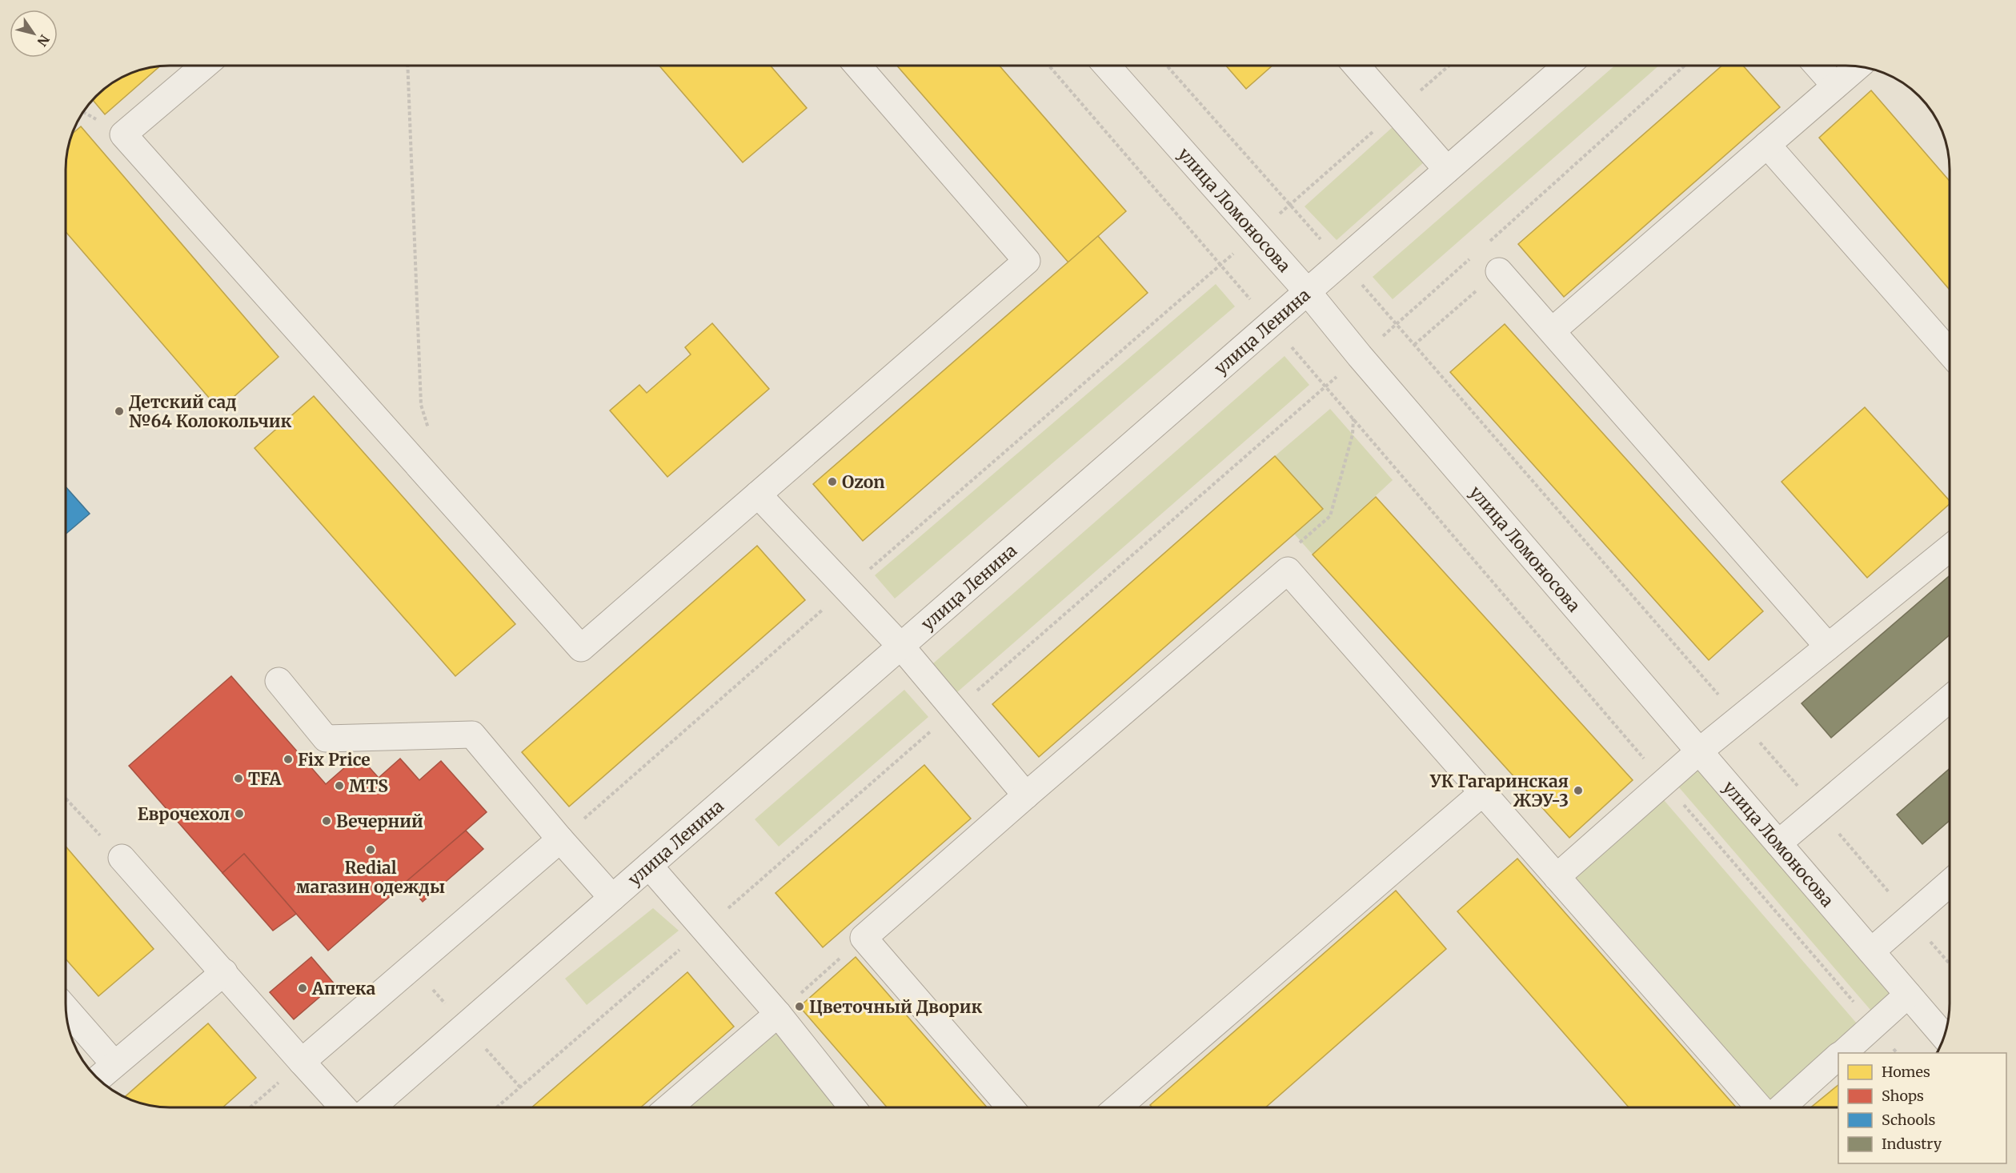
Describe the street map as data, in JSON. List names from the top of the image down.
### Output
{
  "streets": {
    "street": ["улица Ломоносова", "улица Ленина"]
  },
  "crossings": [
    ["улица Ломоносова", "улица Ленина"]
  ],
  "places": [
    "Детский сад №64 Колокольчик",
    "Ozon",
    "Fix Price",
    "TFA",
    "MTS",
    "УК Гагаринская ЖЭУ-3",
    "Еврочехол",
    "Вечерний",
    "Redial магазин одежды",
    "Аптека",
    "Цветочный Дворик"
  ],
  "legend": [
    "Homes",
    "Shops",
    "Schools",
    "Industry"
  ],
  "north": "bottom right"
}
